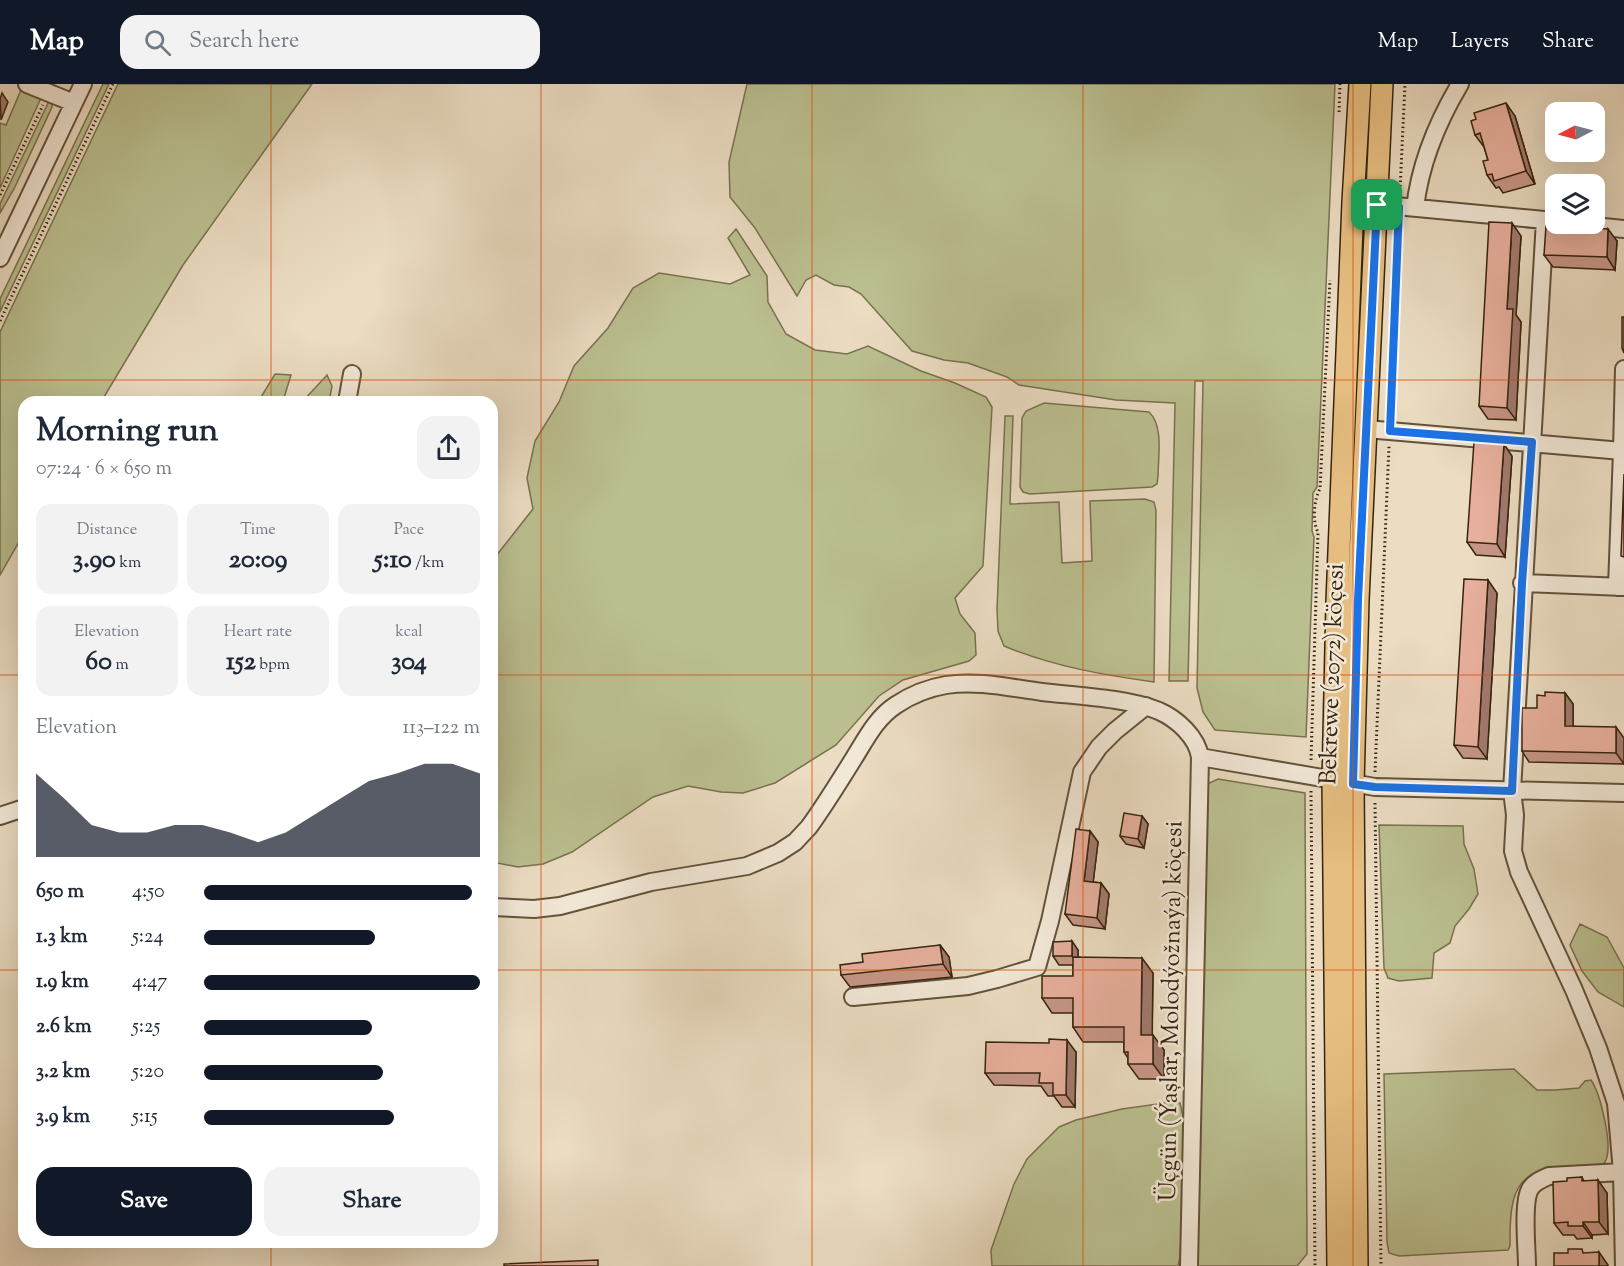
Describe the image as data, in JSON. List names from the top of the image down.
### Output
{
  "streets": {
    "main road": ["Bekrewe (2072) köçesi"],
    "street": ["Üçgün (Ýaşlar, Molodýožnaýa) köçesi"]
  },
  "north": "left",
  "page": {
    "header": "Map",
    "search": "Search here",
    "nav": ["Map", "Layers", "Share"],
    "heading": ["Morning run", "07:24 · 6 × 650 m"],
    "stats": [
      ["Distance", "3.90 km"],
      ["Time", "20:09"],
      ["Pace", "5:10 /km"],
      ["Elevation", "60 m"],
      ["Heart rate", "152 bpm"],
      ["kcal", "304"]
    ],
    "chart": ["Elevation", "113–122 m"],
    "list": [
      {
        "name": "650 m",
        "note": "4:50"
      },
      {
        "name": "1.3 km",
        "note": "5:24"
      },
      {
        "name": "1.9 km",
        "note": "4:47"
      },
      {
        "name": "2.6 km",
        "note": "5:25"
      },
      {
        "name": "3.2 km",
        "note": "5:20"
      },
      {
        "name": "3.9 km",
        "note": "5:15"
      }
    ],
    "buttons": ["Save", "Share"]
  }
}
